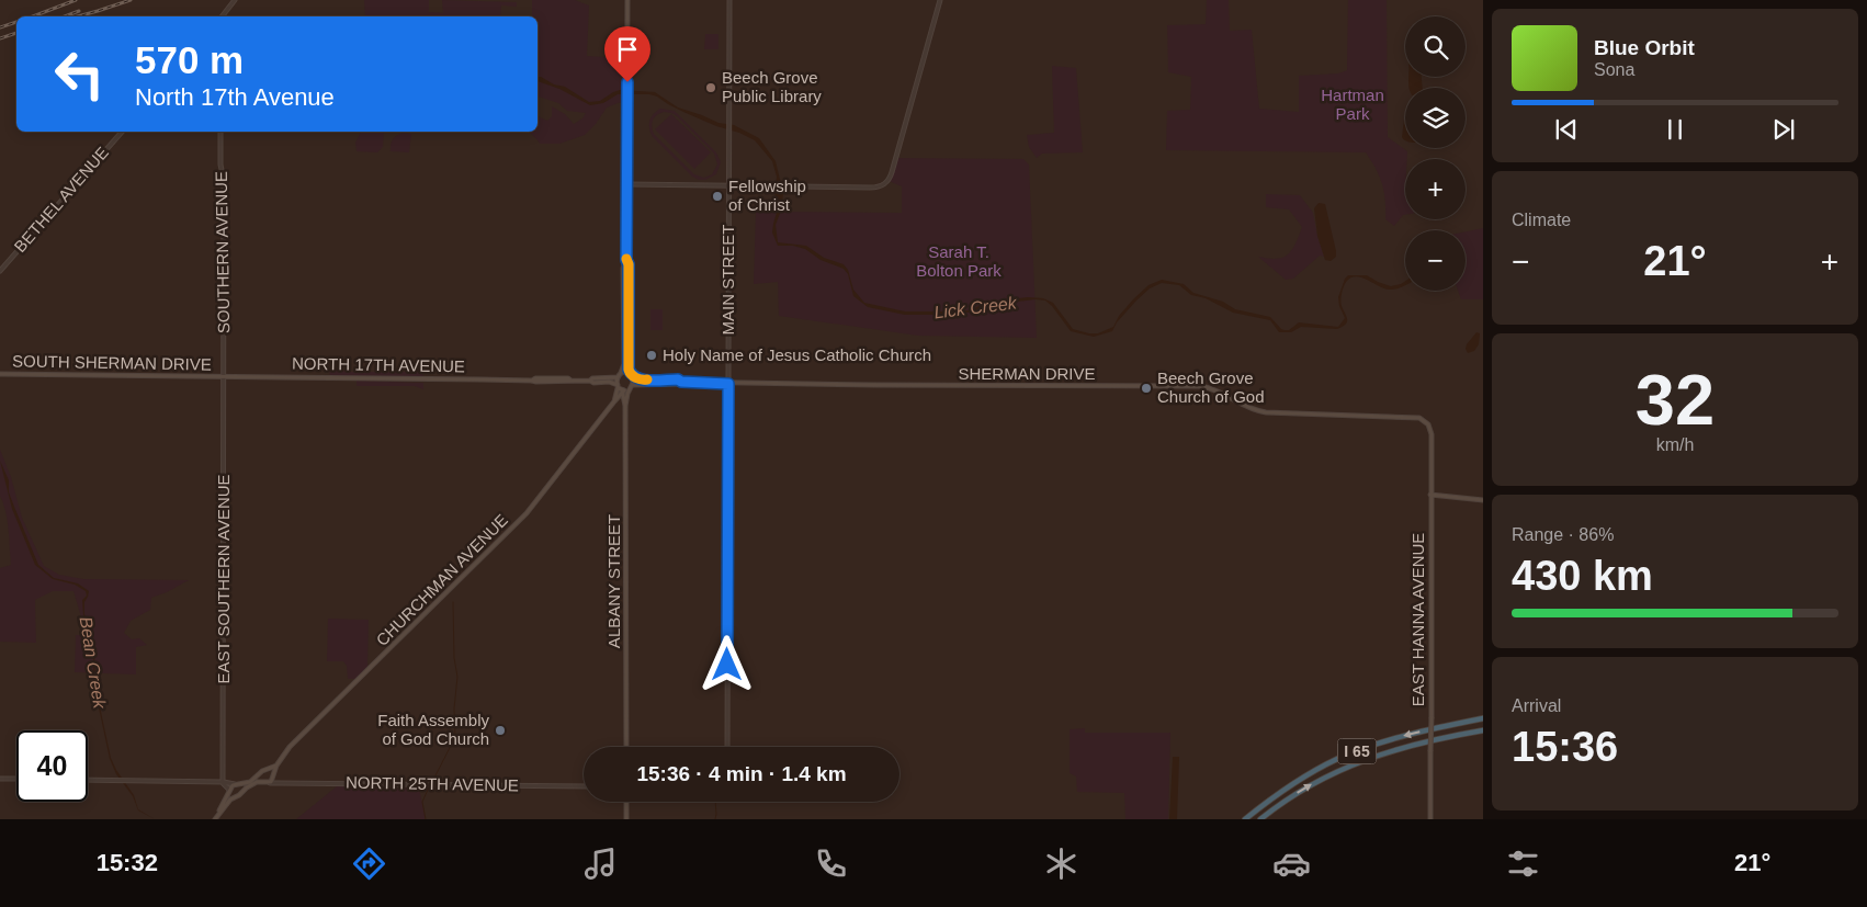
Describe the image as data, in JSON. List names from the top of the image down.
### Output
{
  "streets": {
    "highway": ["I 65"],
    "main road": [
      "SOUTH SHERMAN DRIVE",
      "NORTH 17TH AVENUE",
      "SHERMAN DRIVE",
      "CHURCHMAN AVENUE",
      "ALBANY STREET",
      "EAST HANNA AVENUE"
    ],
    "street": [
      "BETHEL AVENUE",
      "SOUTHERN AVENUE",
      "MAIN STREET",
      "EAST SOUTHERN AVENUE",
      "NORTH 25TH AVENUE"
    ]
  },
  "crossings": [
    ["SOUTHERN AVENUE", "SOUTH SHERMAN DRIVE"],
    ["SOUTHERN AVENUE", "NORTH 17TH AVENUE"],
    ["SOUTHERN AVENUE", "EAST SOUTHERN AVENUE"],
    ["MAIN STREET", "SHERMAN DRIVE"],
    ["SOUTH SHERMAN DRIVE", "NORTH 17TH AVENUE"],
    ["SOUTH SHERMAN DRIVE", "EAST SOUTHERN AVENUE"],
    ["NORTH 17TH AVENUE", "EAST SOUTHERN AVENUE"],
    ["NORTH 17TH AVENUE", "CHURCHMAN AVENUE"],
    ["NORTH 17TH AVENUE", "ALBANY STREET"],
    ["SHERMAN DRIVE", "EAST HANNA AVENUE"],
    ["CHURCHMAN AVENUE", "ALBANY STREET"],
    ["CHURCHMAN AVENUE", "NORTH 25TH AVENUE"]
  ],
  "water": ["Lick Creek", "Bean Creek"],
  "parks": ["Hartman Park", "Sarah T. Bolton Park"],
  "places": [
    "Beech Grove Public Library",
    "Fellowship of Christ",
    "Holy Name of Jesus Catholic Church",
    "Beech Grove Church of God",
    "Faith Assembly of God Church"
  ],
  "page": {
    "map_buttons": ["+", "−"],
    "turn": ["570 m", "North 17th Avenue"],
    "song": ["Blue Orbit", "Sona"],
    "tile": [
      "Climate",
      ["32", "km/h"],
      ["Range · 86%", "430 km"],
      ["Arrival", "15:36"]
    ],
    "heat": ["−", "21°", "+"],
    "limit": "40",
    "trip": "15:36 · 4 min · 1.4 km",
    "tabs": ["15:32", "21°"]
  }
}
